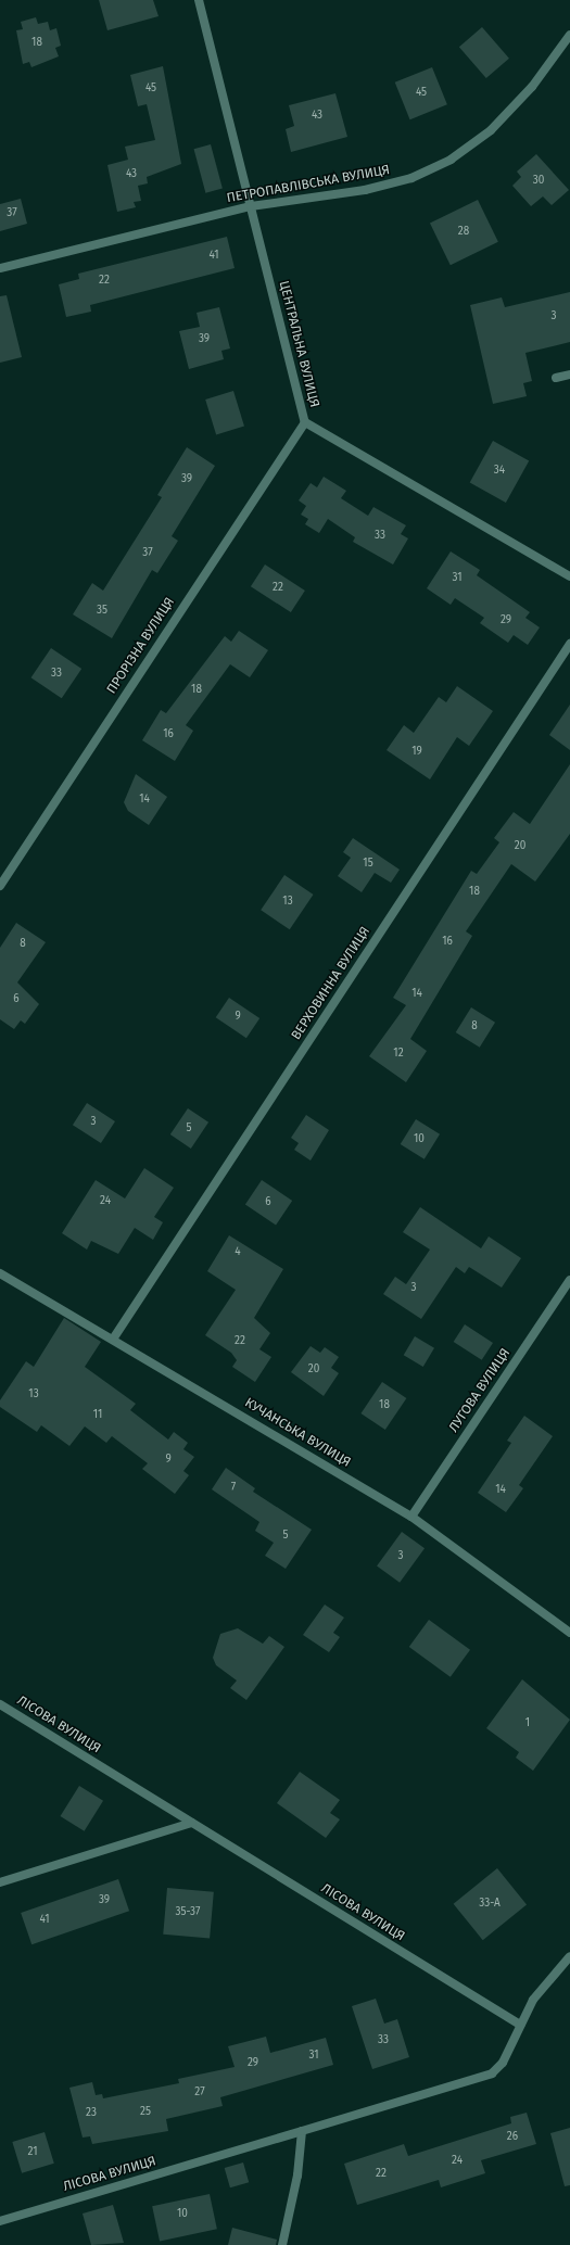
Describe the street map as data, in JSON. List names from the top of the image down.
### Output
{
  "streets": {
    "street": [
      "ПЕТРОПАВЛІВСЬКА ВУЛИЦЯ",
      "ЦЕНТРАЛЬНА ВУЛИЦЯ",
      "ПРОРІЗНА ВУЛИЦЯ",
      "ВЕРХОВИННА ВУЛИЦЯ",
      "ЛУГОВА ВУЛИЦЯ",
      "КУЧАНСЬКА ВУЛИЦЯ",
      "ЛІСОВА ВУЛИЦЯ"
    ]
  },
  "crossings": [
    ["ПЕТРОПАВЛІВСЬКА ВУЛИЦЯ", "ЦЕНТРАЛЬНА ВУЛИЦЯ"],
    ["ЦЕНТРАЛЬНА ВУЛИЦЯ", "ПРОРІЗНА ВУЛИЦЯ"],
    ["ВЕРХОВИННА ВУЛИЦЯ", "КУЧАНСЬКА ВУЛИЦЯ"],
    ["ЛУГОВА ВУЛИЦЯ", "КУЧАНСЬКА ВУЛИЦЯ"]
  ],
  "house_numbers": [
    "18",
    "45",
    "45",
    "43",
    "43",
    "30",
    "37",
    "28",
    "41",
    "22",
    "3",
    "39",
    "34",
    "39",
    "33",
    "37",
    "31",
    "22",
    "35",
    "29",
    "33",
    "18",
    "16",
    "19",
    "14",
    "20",
    "15",
    "18",
    "13",
    "16",
    "8",
    "14",
    "6",
    "9",
    "8",
    "12",
    "3",
    "5",
    "10",
    "24",
    "6",
    "4",
    "3",
    "22",
    "20",
    "13",
    "18",
    "11",
    "9",
    "7",
    "14",
    "5",
    "3",
    "1",
    "39",
    "33-А",
    "35-37",
    "41",
    "33",
    "31",
    "29",
    "27",
    "25",
    "23",
    "26",
    "21",
    "24",
    "22",
    "10"
  ]
}
